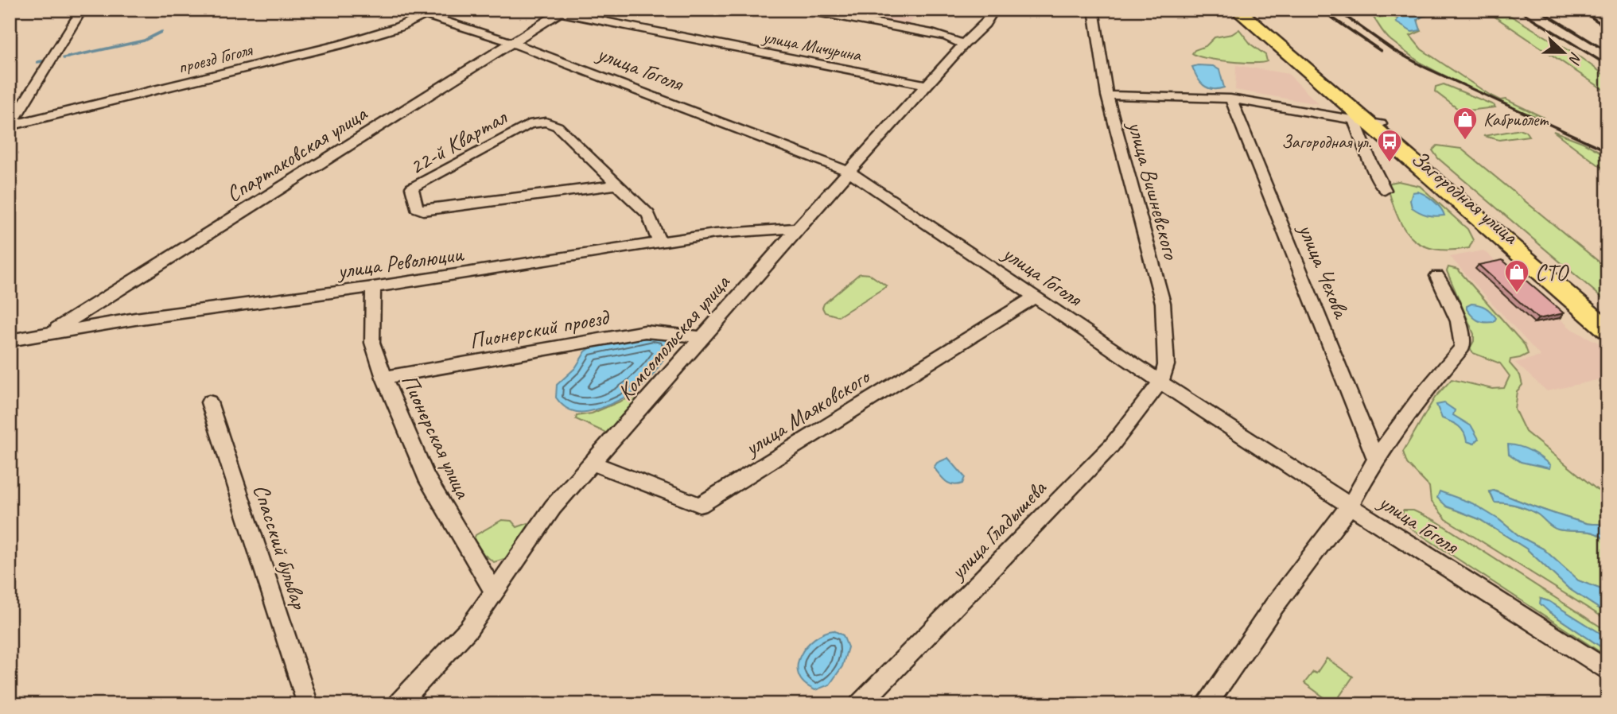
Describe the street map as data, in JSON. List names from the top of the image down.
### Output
{
  "streets": {
    "highway": ["Загородная улица"],
    "street": [
      "улица Мичурина",
      "проезд Гоголя",
      "улица Гоголя",
      "22-й Квартал",
      "Спартаковская улица",
      "улица Вишневского",
      "улица Революции",
      "улица Чехова",
      "Пионерский проезд",
      "Комсомольская улица",
      "улица Маяковского",
      "Пионерская улица",
      "улица Гладышева",
      "Спасский бульвар"
    ]
  },
  "crossings": [
    ["улица Мичурина", "Спартаковская улица"],
    ["улица Мичурина", "Комсомольская улица"],
    ["проезд Гоголя", "улица Гоголя"],
    ["улица Гоголя", "Спартаковская улица"],
    ["улица Гоголя", "улица Вишневского"],
    ["улица Гоголя", "Комсомольская улица"],
    ["улица Гоголя", "улица Маяковского"],
    ["улица Гоголя", "улица Гладышева"],
    ["22-й Квартал", "улица Революции"],
    ["Спартаковская улица", "улица Революции"],
    ["улица Вишневского", "улица Гладышева"],
    ["улица Революции", "Комсомольская улица"],
    ["улица Революции", "Пионерская улица"],
    ["Пионерский проезд", "Комсомольская улица"],
    ["Пионерский проезд", "Пионерская улица"],
    ["Комсомольская улица", "улица Маяковского"],
    ["Комсомольская улица", "Пионерская улица"]
  ],
  "places": {
    "shop": ["Кабриолет", "СТО"],
    "bus stop": ["Загородная ул."]
  },
  "north": "right"
}
